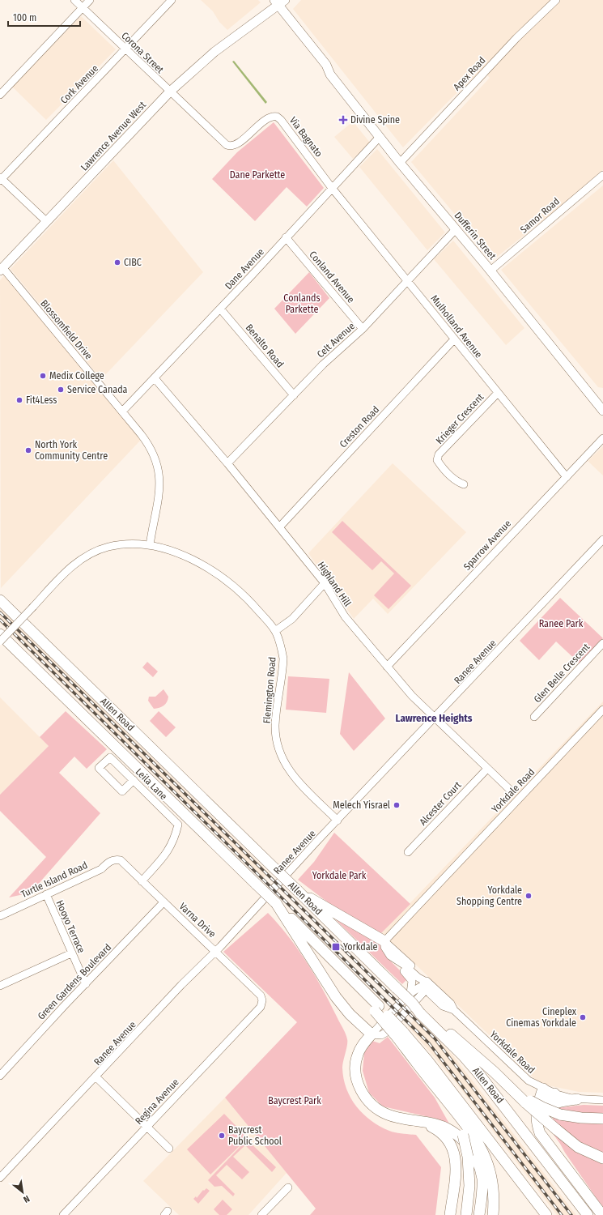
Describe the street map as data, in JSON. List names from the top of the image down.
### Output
{
  "streets": {
    "highway": ["Allen Road"],
    "main road": ["Lawrence Avenue West", "Dufferin Street"],
    "street": [
      "Corona Street",
      "Apex Road",
      "Cork Avenue",
      "Via Bagnato",
      "Samor Road",
      "Dane Avenue",
      "Conland Avenue",
      "Mulholland Avenue",
      "Blossomfield Drive",
      "Celt Avenue",
      "Benalto Road",
      "Krieger Crescent",
      "Creston Road",
      "Sparrow Avenue",
      "Highland Hill",
      "Ranee Avenue",
      "Glen Belle Crescent",
      "Flemington Road",
      "Leila Lane",
      "Yorkdale Road",
      "Alcester Court",
      "Turtle Island Road",
      "Varna Drive",
      "Hooyo Terrace",
      "Green Gardens Boulevard",
      "Regina Avenue"
    ]
  },
  "crossings": [
    ["Corona Street", "Cork Avenue"],
    ["Corona Street", "Lawrence Avenue West"],
    ["Corona Street", "Via Bagnato"],
    ["Apex Road", "Dufferin Street"],
    ["Lawrence Avenue West", "Via Bagnato"],
    ["Lawrence Avenue West", "Dufferin Street"],
    ["Lawrence Avenue West", "Blossomfield Drive"],
    ["Via Bagnato", "Dane Avenue"],
    ["Via Bagnato", "Mulholland Avenue"],
    ["Samor Road", "Dufferin Street"],
    ["Dufferin Street", "Dane Avenue"],
    ["Dufferin Street", "Celt Avenue"],
    ["Dane Avenue", "Conland Avenue"],
    ["Dane Avenue", "Mulholland Avenue"],
    ["Dane Avenue", "Blossomfield Drive"],
    ["Dane Avenue", "Benalto Road"],
    ["Dane Avenue", "Highland Hill"],
    ["Conland Avenue", "Celt Avenue"],
    ["Mulholland Avenue", "Celt Avenue"],
    ["Mulholland Avenue", "Krieger Crescent"],
    ["Mulholland Avenue", "Creston Road"],
    ["Mulholland Avenue", "Sparrow Avenue"],
    ["Blossomfield Drive", "Flemington Road"],
    ["Celt Avenue", "Benalto Road"],
    ["Celt Avenue", "Highland Hill"],
    ["Creston Road", "Highland Hill"],
    ["Sparrow Avenue", "Highland Hill"],
    ["Highland Hill", "Ranee Avenue"],
    ["Highland Hill", "Alcester Court"],
    ["Ranee Avenue", "Flemington Road"],
    ["Ranee Avenue", "Varna Drive"],
    ["Leila Lane", "Varna Drive"],
    ["Turtle Island Road", "Varna Drive"],
    ["Turtle Island Road", "Hooyo Terrace"],
    ["Varna Drive", "Green Gardens Boulevard"],
    ["Varna Drive", "Regina Avenue"],
    ["Hooyo Terrace", "Green Gardens Boulevard"]
  ],
  "districts": ["Lawrence Heights"],
  "parks": [
    "Dane Parkette",
    "Conlands Parkette",
    "Ranee Park",
    "Yorkdale Park",
    "Baycrest Park"
  ],
  "places": {
    "health": ["Divine Spine"],
    "other": [
      "CIBC",
      "Medix College",
      "Service Canada",
      "Fit4Less",
      "North York Community Centre",
      "Melech Yisrael",
      "Yorkdale Shopping Centre",
      "Cineplex Cinemas Yorkdale",
      "Baycrest Public School"
    ],
    "transit": ["Yorkdale"]
  },
  "scale_bar": "100 m",
  "north": "bottom right"
}
